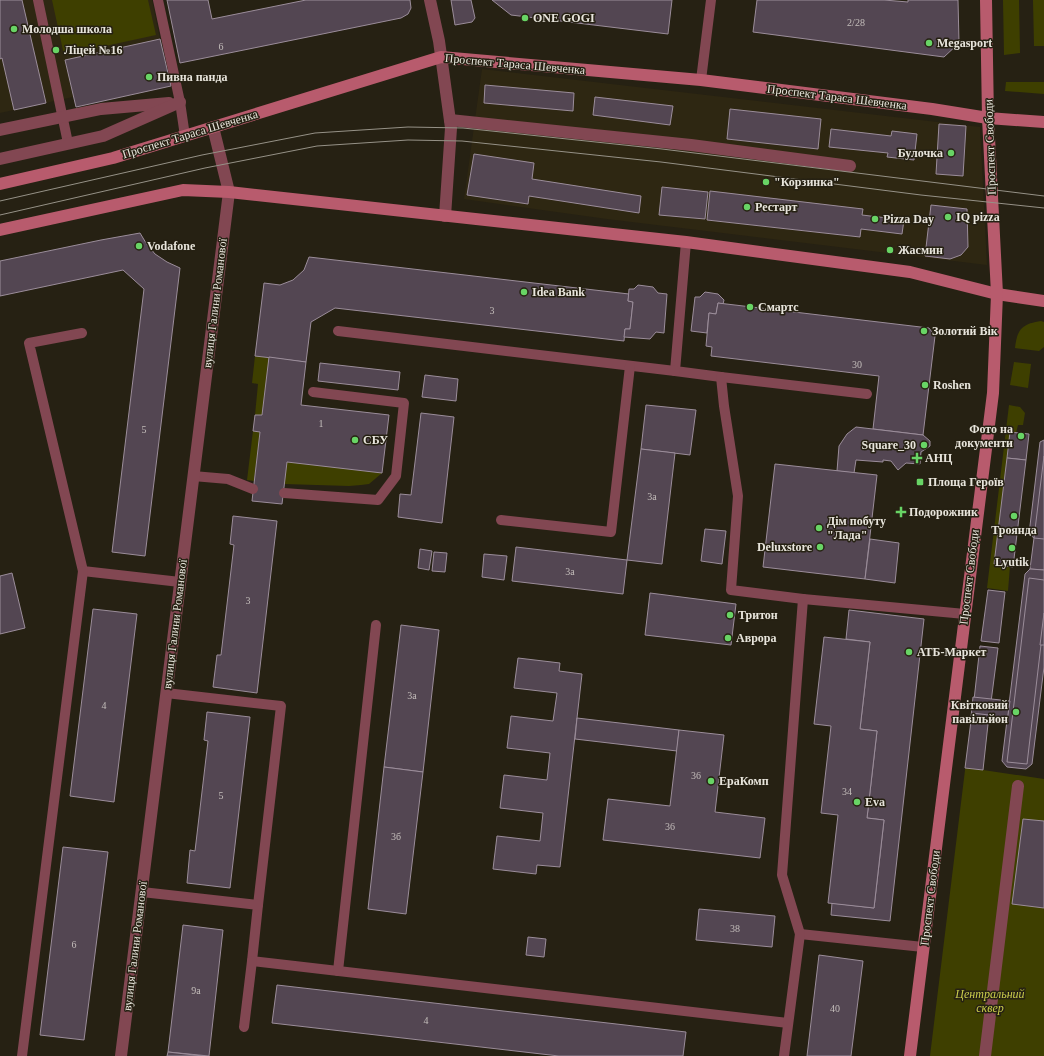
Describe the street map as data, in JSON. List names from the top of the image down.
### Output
{
  "streets": {
    "main road": ["Проспект Тараса Шевченка", "Проспект Свободи"],
    "street": ["вулиця Галини Романової"]
  },
  "crossings": [
    ["Проспект Тараса Шевченка", "Проспект Свободи"]
  ],
  "parks": ["Центральний сквер"],
  "places": {
    "other": [
      "ONE GOGI",
      "Молодша школа",
      "Megasport",
      "Ліцей №16",
      "Пивна панда",
      "Булочка",
      "\"Корзинка\"",
      "Рестарт",
      "IQ pizza",
      "Pizza Day",
      "Vodafone",
      "Жасмин",
      "Idea Bank",
      "Смартс",
      "Золотий Вік",
      "Roshen",
      "Фото на документи",
      "СБУ",
      "Square_30",
      "Троянда",
      "Дім побуту \"Лада\"",
      "Deluxstore",
      "Lyutik",
      "Тритон",
      "Аврора",
      "АТБ-Маркет",
      "Квітковий павільйон",
      "ЕраКомп",
      "Eva"
    ],
    "health": ["АНЦ", "Подорожник"],
    "transit": ["Площа Героїв"]
  },
  "house_numbers": [
    "2/28",
    "6",
    "3",
    "30",
    "1",
    "5",
    "3а",
    "3а",
    "3",
    "3а",
    "4",
    "36",
    "34",
    "5",
    "36",
    "3б",
    "38",
    "6",
    "9а",
    "40",
    "4"
  ]
}
